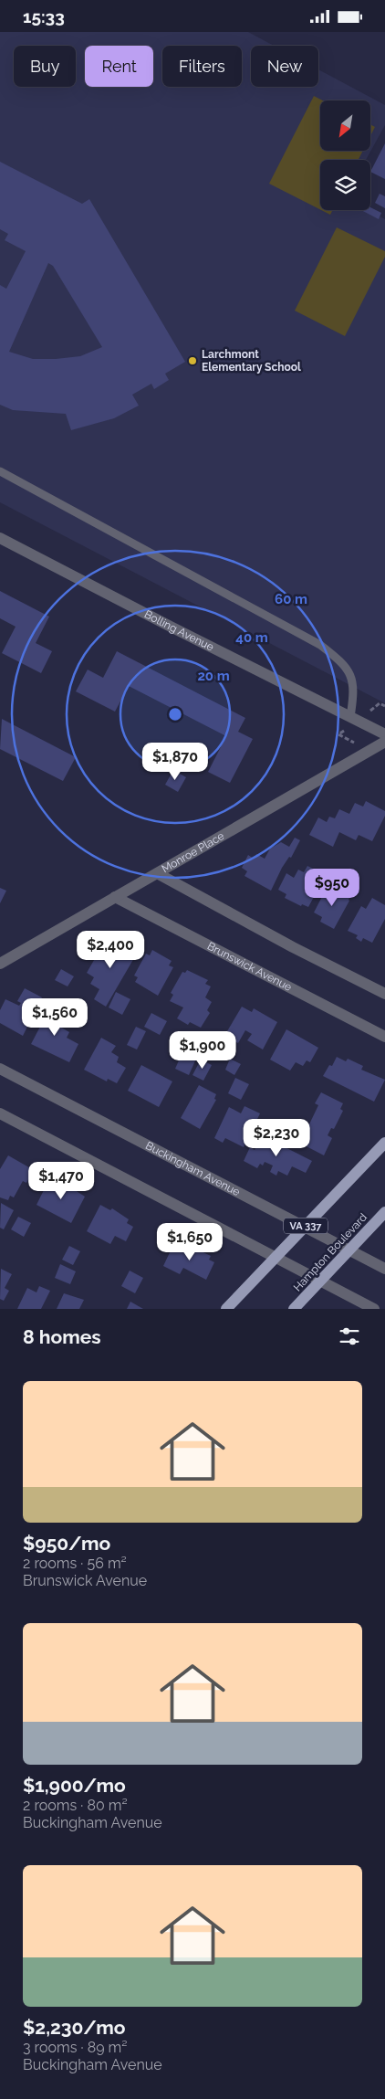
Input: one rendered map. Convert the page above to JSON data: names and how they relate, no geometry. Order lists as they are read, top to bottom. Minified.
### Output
{"streets":{"main road":["VA 337","Hampton Boulevard"],"street":["Bolling Avenue","Monroe Place","Brunswick Avenue","Buckingham Avenue"]},"crossings":[["Monroe Place","Brunswick Avenue"],["Buckingham Avenue","VA 337"],["Buckingham Avenue","Hampton Boulevard"]],"places":["Larchmont Elementary School"],"north":"bottom left","page":{"status":"15:33","chip":["Buy","Rent","Filters","New"],"price":["$1,870","$950","$2,400","$1,560","$1,900","$2,230","$1,470","$1,650"],"heading":"8 homes","list":[{"name":"$950/mo","note":"2 rooms · 56 m² · Brunswick Avenue"},{"name":"$1,900/mo","note":"2 rooms · 80 m² · Buckingham Avenue"},{"name":"$2,230/mo","note":"3 rooms · 89 m² · Buckingham Avenue"}]},"rings":["60 m","40 m","20 m"]}
